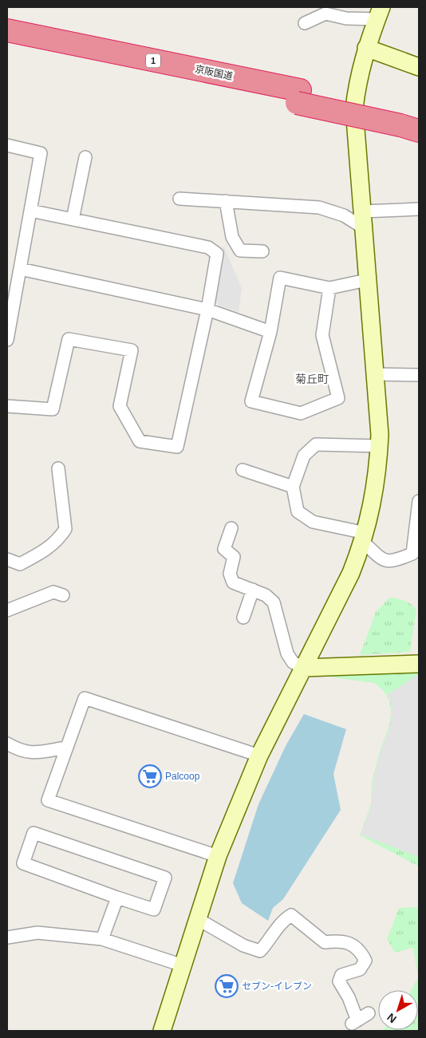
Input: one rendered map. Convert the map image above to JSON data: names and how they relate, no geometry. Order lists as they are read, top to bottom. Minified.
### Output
{"streets":{"highway":["1","京阪国道"]},"districts":["菊丘町"],"places":{"supermarket":["Palcoop","セブン-イレブン"]},"north":"bottom left"}
